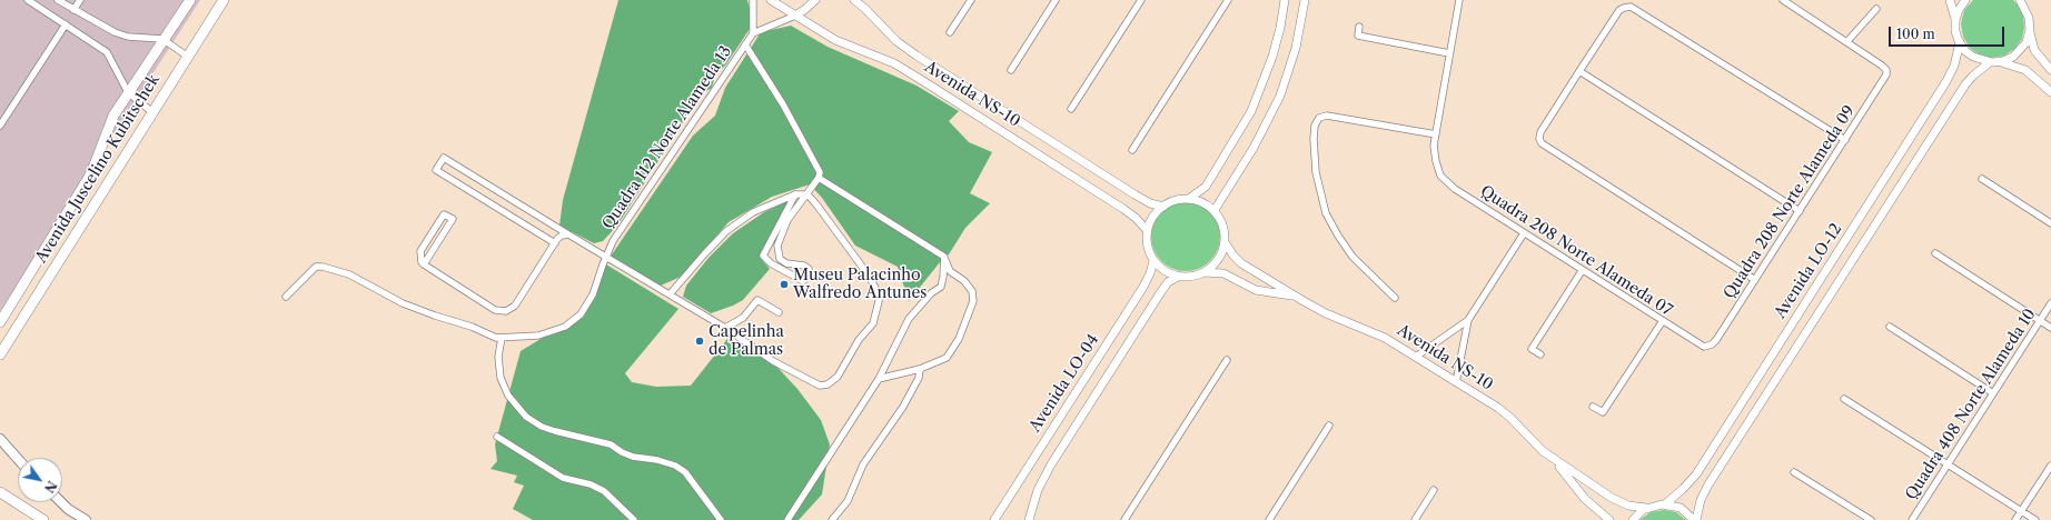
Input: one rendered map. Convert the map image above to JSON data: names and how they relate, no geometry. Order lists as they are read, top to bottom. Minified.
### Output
{"streets":{"main road":["Avenida Juscelino Kubitschek"],"street":["Avenida NS-10","Quadra 112 Norte Alameda 13","Quadra 208 Norte Alameda 09","Quadra 208 Norte Alameda 07","Avenida LO-12","Avenida LO-04","Quadra 408 Norte Alameda 10"]},"crossings":[["Avenida NS-10","Avenida LO-12"],["Avenida NS-10","Avenida LO-04"],["Quadra 208 Norte Alameda 09","Quadra 208 Norte Alameda 07"]],"places":["Museu Palacinho Walfredo Antunes","Capelinha de Palmas"],"scale_bar":"100 m","north":"bottom right"}
